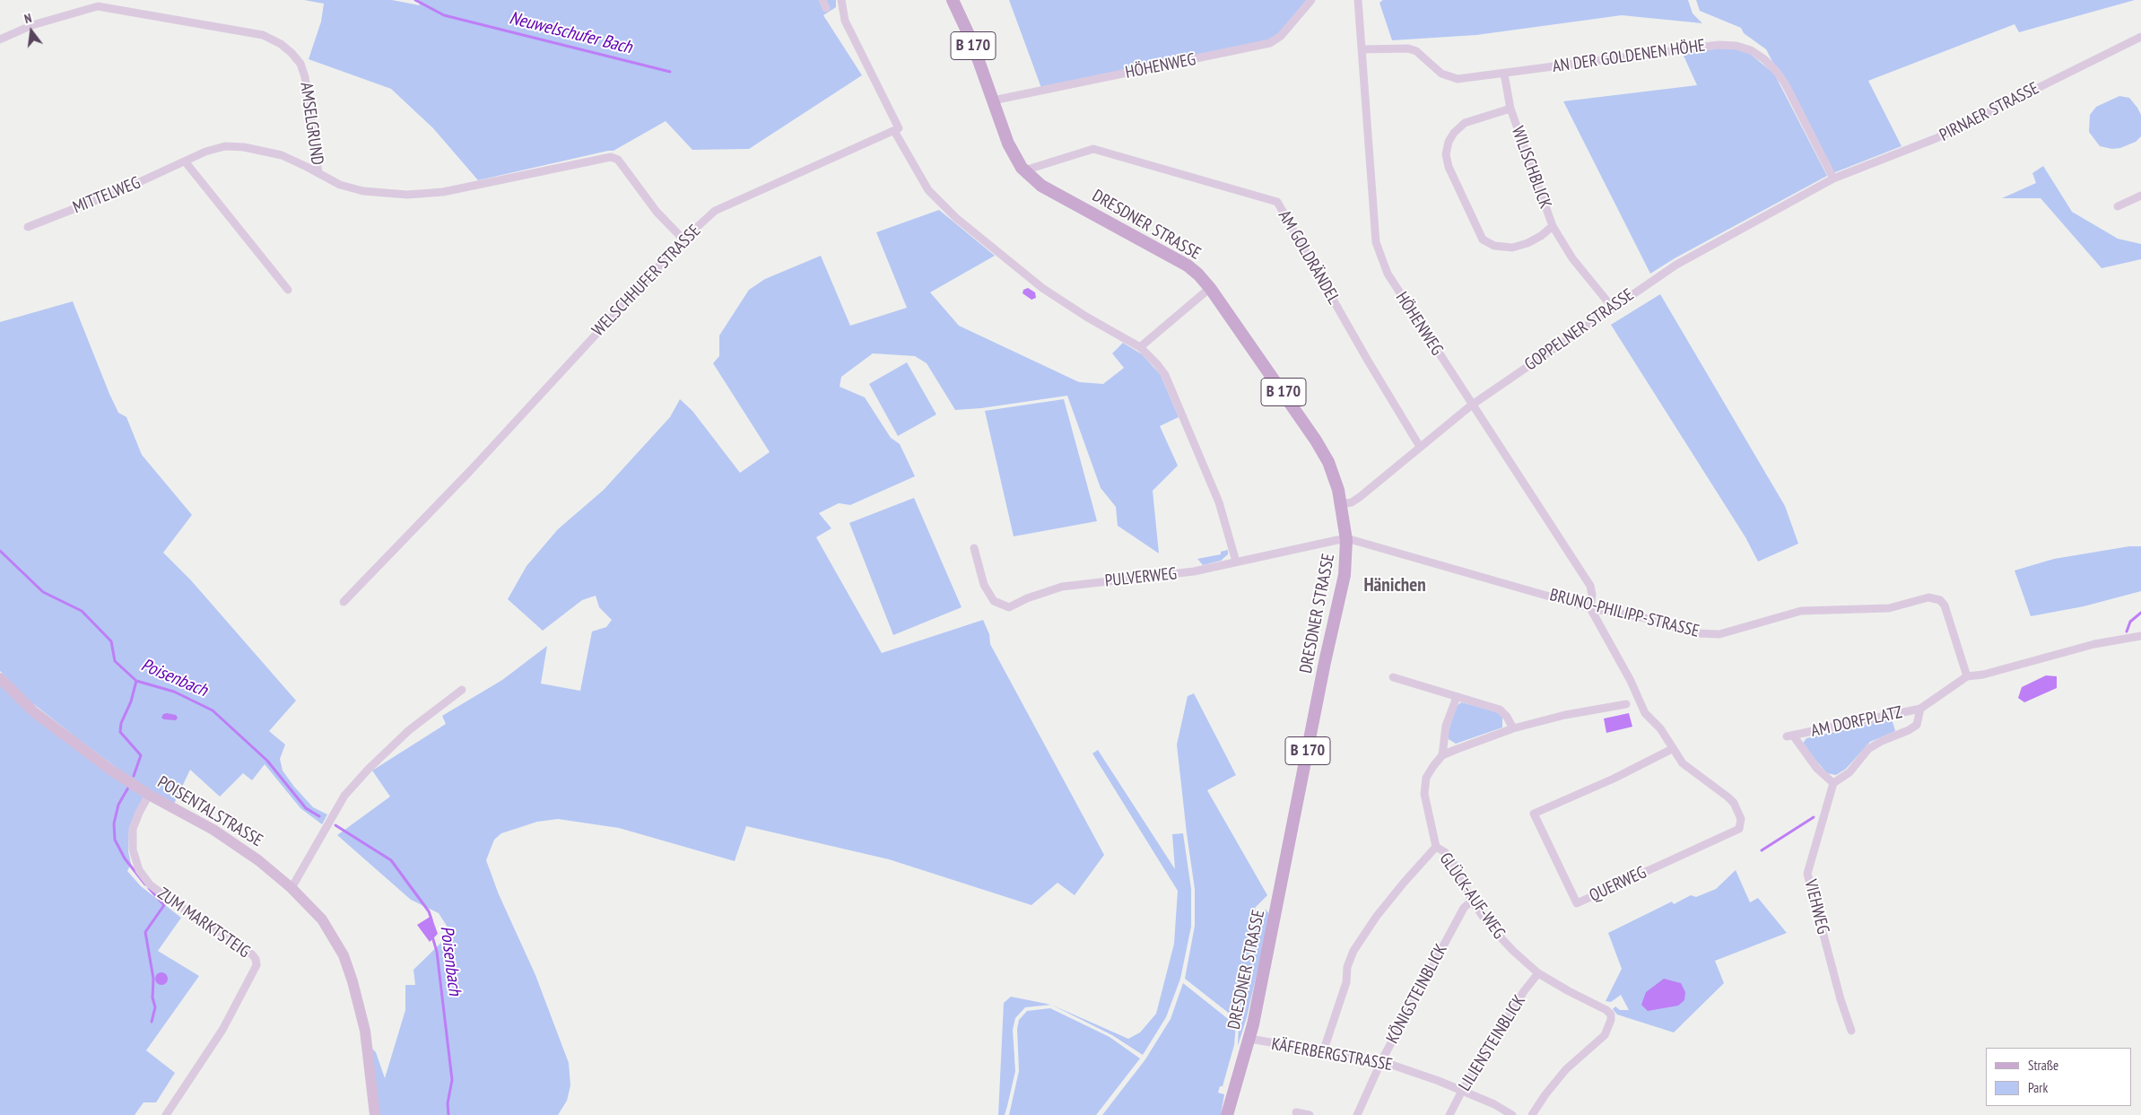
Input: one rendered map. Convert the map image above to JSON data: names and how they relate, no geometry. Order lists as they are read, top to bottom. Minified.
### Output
{"streets":{"main road":["B 170","DRESDNER STRASSE","POISENTALSTRASSE"],"street":["AN DER GOLDENEN HÖHE","HÖHENWEG","PIRNAER STRASSE","AMSELGRUND","WILISCHBLICK","MITTELWEG","AM GOLDRÄNDEL","WELSCHHUFER STRASSE","GOPPELNER STRASSE","PULVERWEG","BRUNO-PHILIPP-STRASSE","AM DORFPLATZ","QUERWEG","GLÜCK-AUF-WEG","VIEHWEG","ZUM MARKTSTEIG","KÖNIGSTEINBLICK","LILIENSTEINBLICK","KÄFERBERGSTRASSE"]},"crossings":[["B 170","HÖHENWEG"],["B 170","DRESDNER STRASSE"],["B 170","AM GOLDRÄNDEL"],["AN DER GOLDENEN HÖHE","HÖHENWEG"],["AN DER GOLDENEN HÖHE","PIRNAER STRASSE"],["AN DER GOLDENEN HÖHE","WILISCHBLICK"],["AN DER GOLDENEN HÖHE","GOPPELNER STRASSE"],["HÖHENWEG","GOPPELNER STRASSE"],["HÖHENWEG","BRUNO-PHILIPP-STRASSE"],["HÖHENWEG","QUERWEG"],["PIRNAER STRASSE","GOPPELNER STRASSE"],["AMSELGRUND","MITTELWEG"],["AMSELGRUND","WELSCHHUFER STRASSE"],["WILISCHBLICK","GOPPELNER STRASSE"],["DRESDNER STRASSE","AM GOLDRÄNDEL"],["DRESDNER STRASSE","GOPPELNER STRASSE"],["DRESDNER STRASSE","PULVERWEG"],["DRESDNER STRASSE","BRUNO-PHILIPP-STRASSE"],["DRESDNER STRASSE","KÄFERBERGSTRASSE"],["AM GOLDRÄNDEL","GOPPELNER STRASSE"],["PULVERWEG","BRUNO-PHILIPP-STRASSE"],["BRUNO-PHILIPP-STRASSE","AM DORFPLATZ"],["BRUNO-PHILIPP-STRASSE","QUERWEG"],["AM DORFPLATZ","VIEHWEG"],["POISENTALSTRASSE","ZUM MARKTSTEIG"],["GLÜCK-AUF-WEG","KÖNIGSTEINBLICK"],["GLÜCK-AUF-WEG","LILIENSTEINBLICK"],["KÖNIGSTEINBLICK","KÄFERBERGSTRASSE"],["LILIENSTEINBLICK","KÄFERBERGSTRASSE"]],"districts":["Hänichen"],"water":["Neuwelschufer Bach","Poisenbach"],"legend":["Straße","Park"],"north":"top"}
